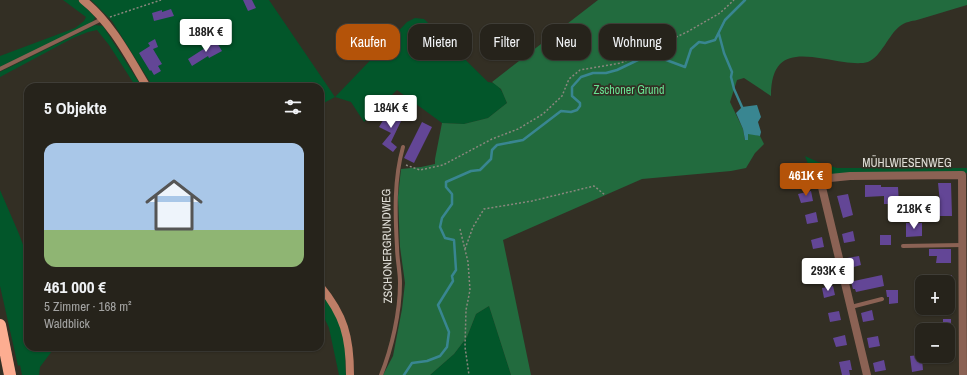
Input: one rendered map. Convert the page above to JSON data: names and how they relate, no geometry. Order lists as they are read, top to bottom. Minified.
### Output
{"streets":{"street":["MÜHLWIESENWEG"],"lane":["ZSCHONERGRUNDWEG"]},"parks":["Zschoner Grund"],"page":{"price":["188K €","184K €","461K €","218K €","293K €"],"chip":["Kaufen","Mieten","Filter","Neu","Wohnung"],"heading":"5 Objekte","list":[{"name":"461 000 €","note":"5 Zimmer · 168 m² · Waldblick"}],"map_buttons":["+","−"]}}
